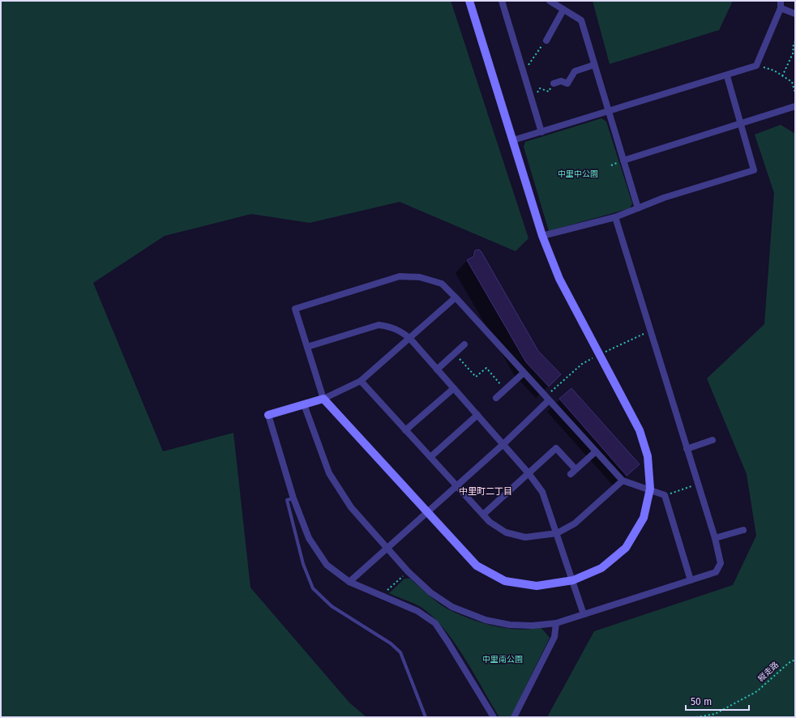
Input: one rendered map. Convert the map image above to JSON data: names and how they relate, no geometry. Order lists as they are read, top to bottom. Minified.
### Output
{"streets":{"path":["縦走路"]},"districts":["中里町二丁目"],"parks":["中里中公園","中里南公園"],"scale_bar":"50 m"}
